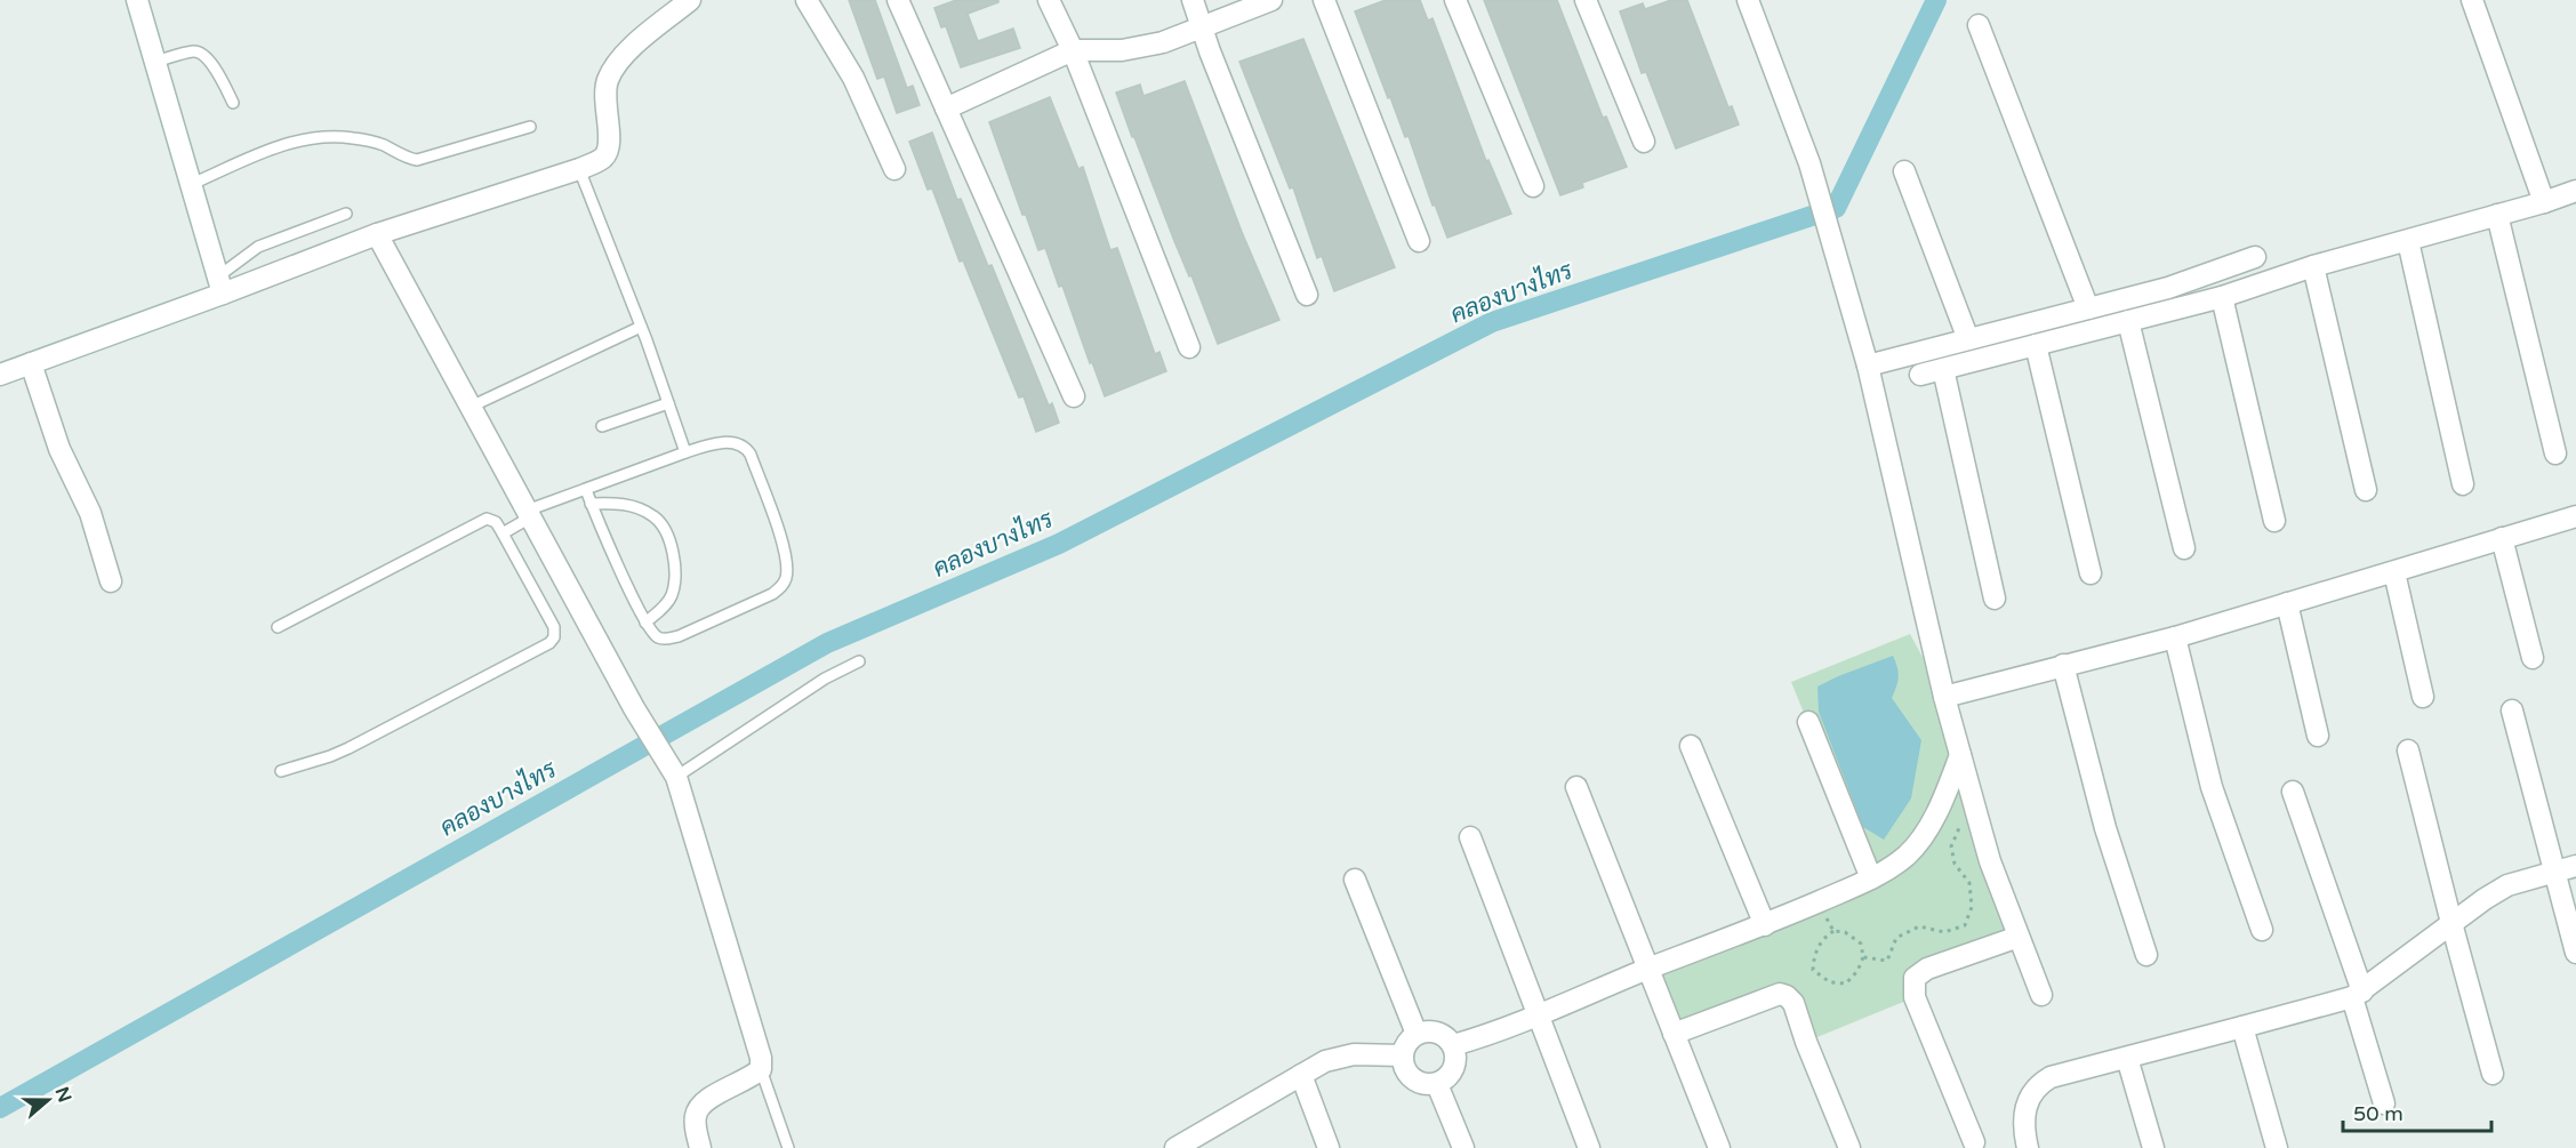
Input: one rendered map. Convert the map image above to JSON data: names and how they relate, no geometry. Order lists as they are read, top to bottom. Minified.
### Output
{"water":["คลองบางไทร"],"scale_bar":"50 m","north":"right"}
